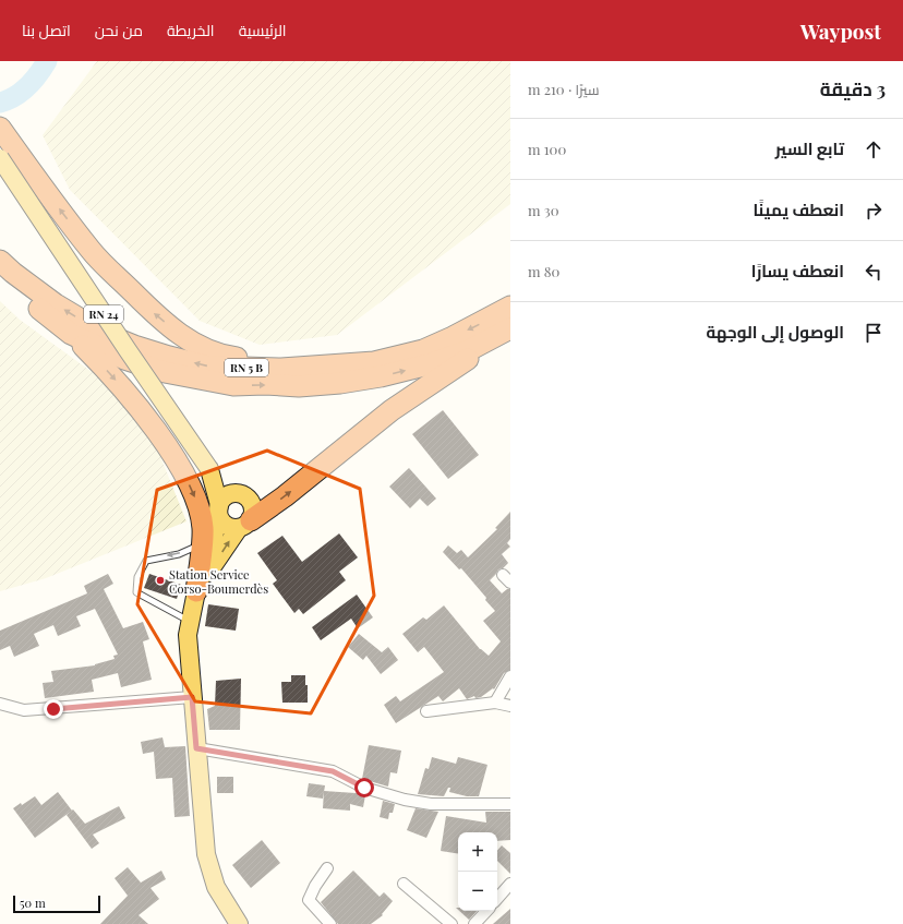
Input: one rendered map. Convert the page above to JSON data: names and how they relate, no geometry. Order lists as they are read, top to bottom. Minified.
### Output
{"streets":{"highway":["RN 5 B"],"main road":["RN 24"]},"places":["Station Service Corso-Boumerdès"],"scale_bar":"50 m","page":{"header":"Waypost","nav":["الرئيسية","الخريطة","من نحن","اتصل بنا"],"heading":["3 دقيقة","سيرًا · 210 m"],"list":[["تابع السير","100 m"],["انعطف يمينًا","30 m"],["انعطف يسارًا","80 m"],"الوصول إلى الوجهة"],"map_buttons":["+","−"],"scale":"50 m"}}
